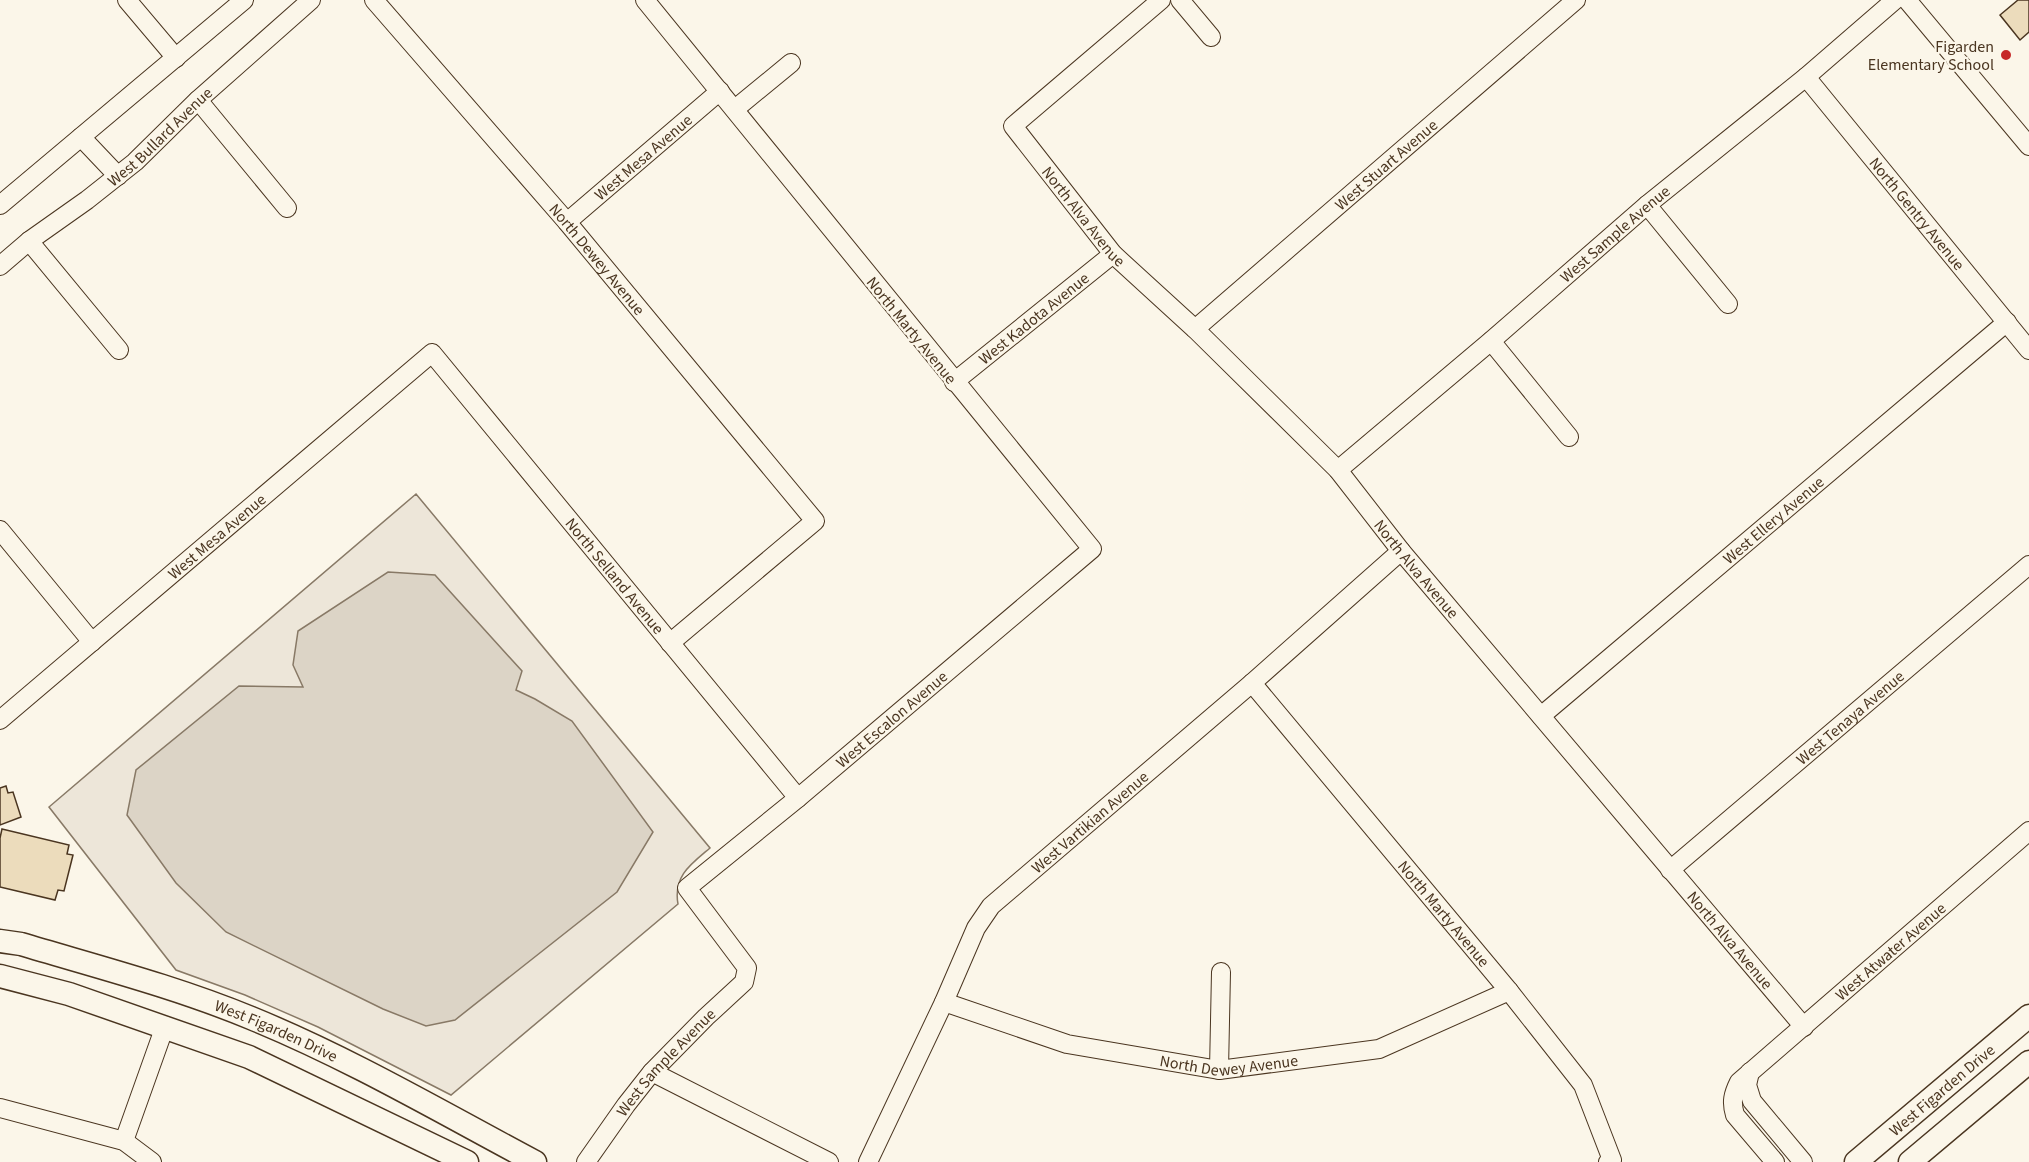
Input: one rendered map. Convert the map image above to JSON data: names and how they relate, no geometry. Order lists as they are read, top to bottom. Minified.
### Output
{"streets":{"main road":["West Figarden Drive"],"street":["West Bullard Avenue","West Mesa Avenue","West Stuart Avenue","North Gentry Avenue","North Alva Avenue","West Sample Avenue","North Dewey Avenue","West Kadota Avenue","North Marty Avenue","West Ellery Avenue","North Selland Avenue","West Tenaya Avenue","West Escalon Avenue","West Vartikian Avenue","West Atwater Avenue"]},"crossings":[["West Mesa Avenue","North Dewey Avenue"],["West Mesa Avenue","North Marty Avenue"],["West Mesa Avenue","North Selland Avenue"],["West Stuart Avenue","North Alva Avenue"],["North Gentry Avenue","West Sample Avenue"],["North Gentry Avenue","West Ellery Avenue"],["North Alva Avenue","West Sample Avenue"],["North Alva Avenue","West Kadota Avenue"],["North Alva Avenue","West Ellery Avenue"],["North Alva Avenue","West Tenaya Avenue"],["North Alva Avenue","West Vartikian Avenue"],["North Alva Avenue","West Atwater Avenue"],["West Sample Avenue","West Escalon Avenue"],["North Dewey Avenue","North Marty Avenue"],["North Dewey Avenue","North Selland Avenue"],["North Dewey Avenue","West Vartikian Avenue"],["West Kadota Avenue","North Marty Avenue"],["North Marty Avenue","West Escalon Avenue"],["North Marty Avenue","West Vartikian Avenue"],["North Selland Avenue","West Escalon Avenue"]],"places":["Figarden Elementary School"]}
